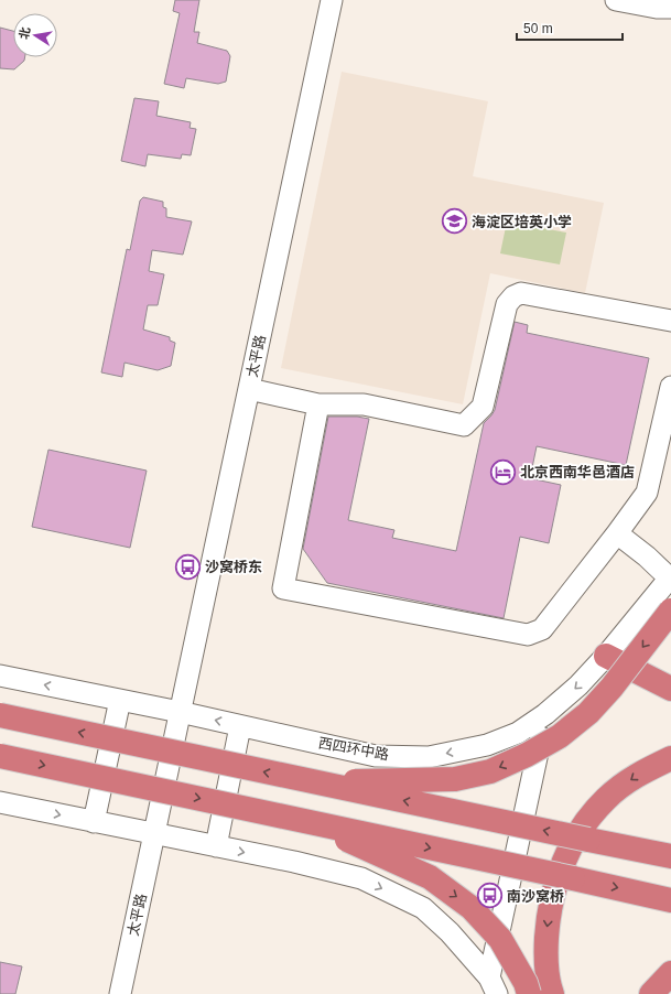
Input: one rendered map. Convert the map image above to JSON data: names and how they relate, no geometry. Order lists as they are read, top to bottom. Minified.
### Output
{"streets":{"street":["太平路","西四环中路"]},"crossings":[["太平路","西四环中路"]],"one_way":["西四环中路"],"places":{"school or university":["海淀区培英小学"],"hotel":["北京西南华邑酒店"],"bus stop":["沙窝桥东","南沙窝桥"]},"scale_bar":"50 m","north":"left"}
